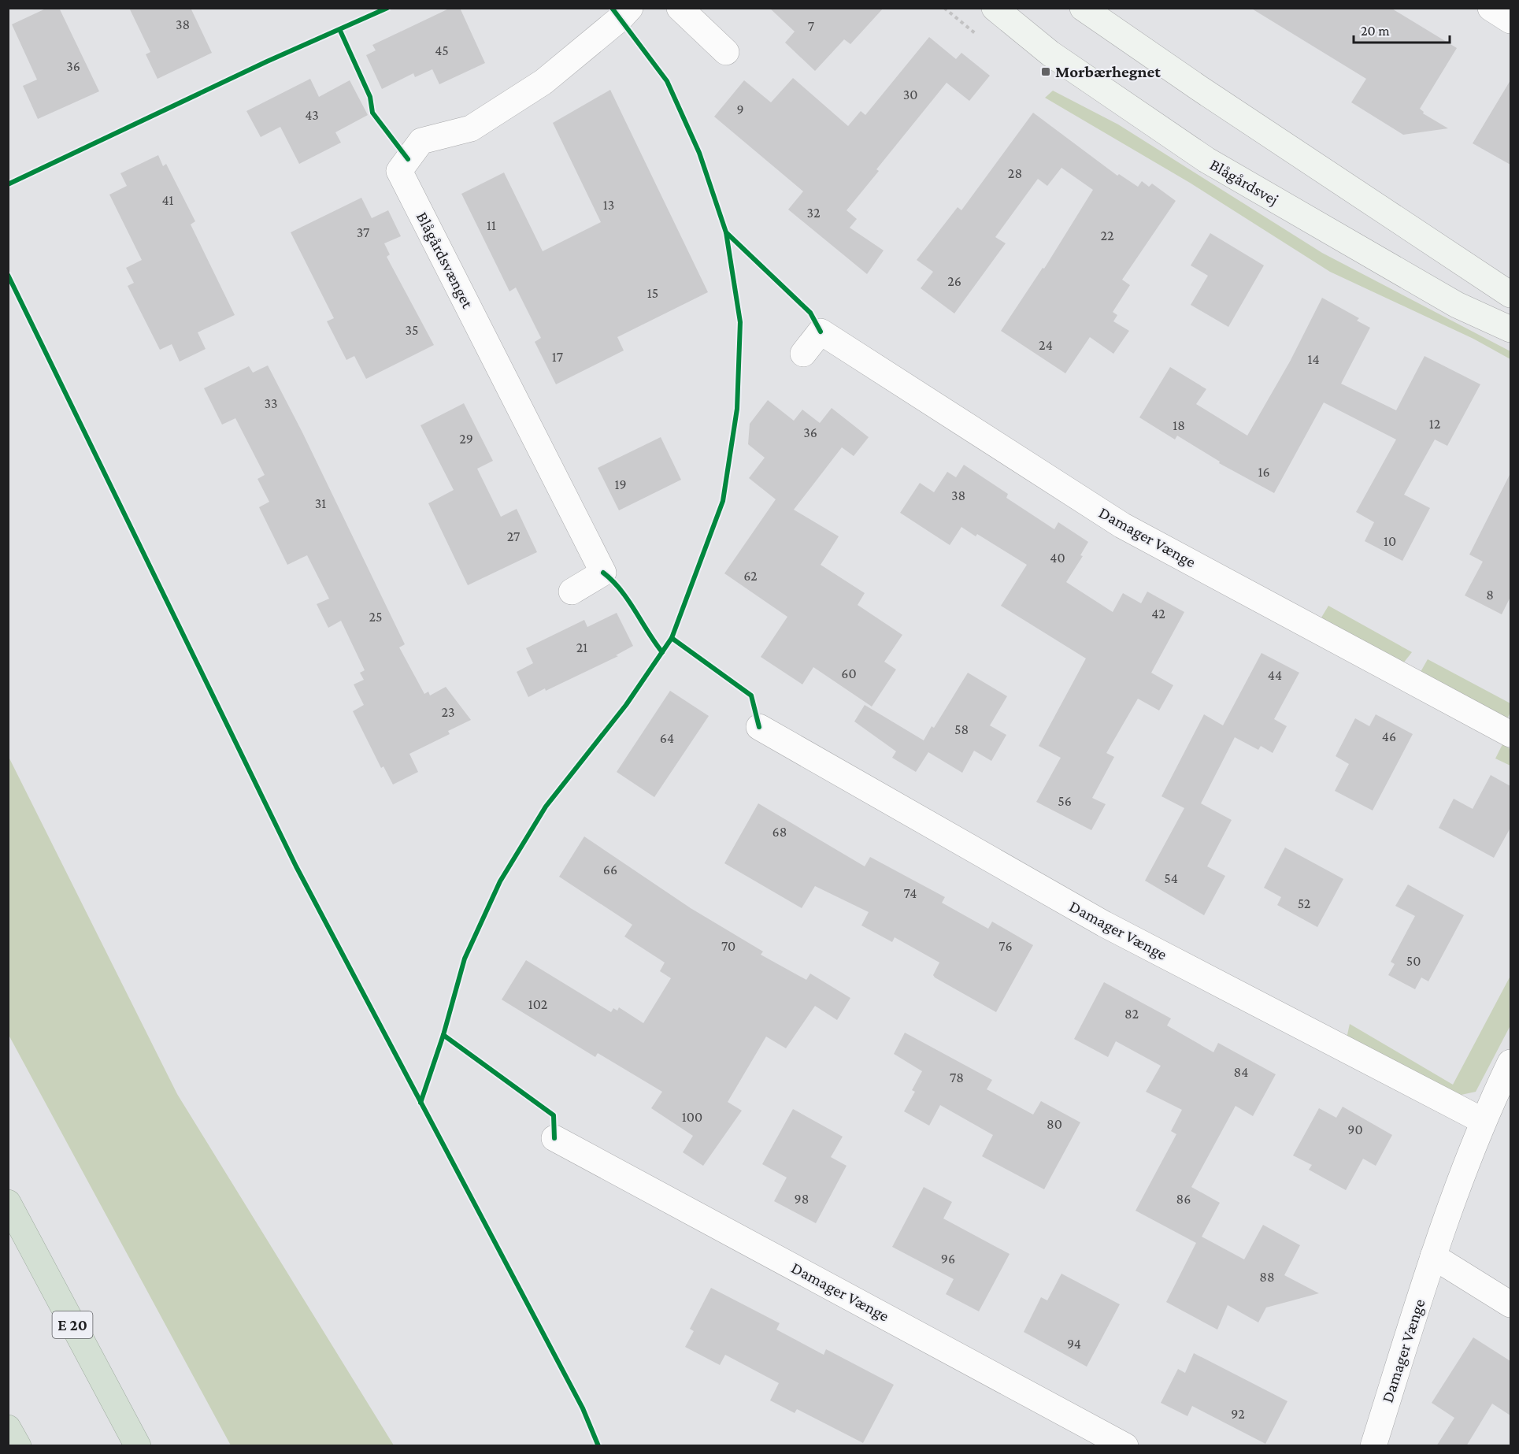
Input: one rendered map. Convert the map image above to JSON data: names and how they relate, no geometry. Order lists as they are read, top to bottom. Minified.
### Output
{"streets":{"highway":["E 20"],"street":["Blågårdsvej","Blågårdsvænget","Damager Vænge"]},"places":{"transit":["Morbærhegnet"]},"house_numbers":["38","7","45","36","30","9","43","28","41","13","32","11","37","22","26","15","35","24","17","14","33","12","18","36","29","16","19","38","31","27","10","40","62","8","42","25","21","60","44","23","58","46","64","56","68","66","54","74","52","70","76","50","102","82","84","78","100","80","90","98","86","96","88","94","92"],"scale_bar":"20 m"}
